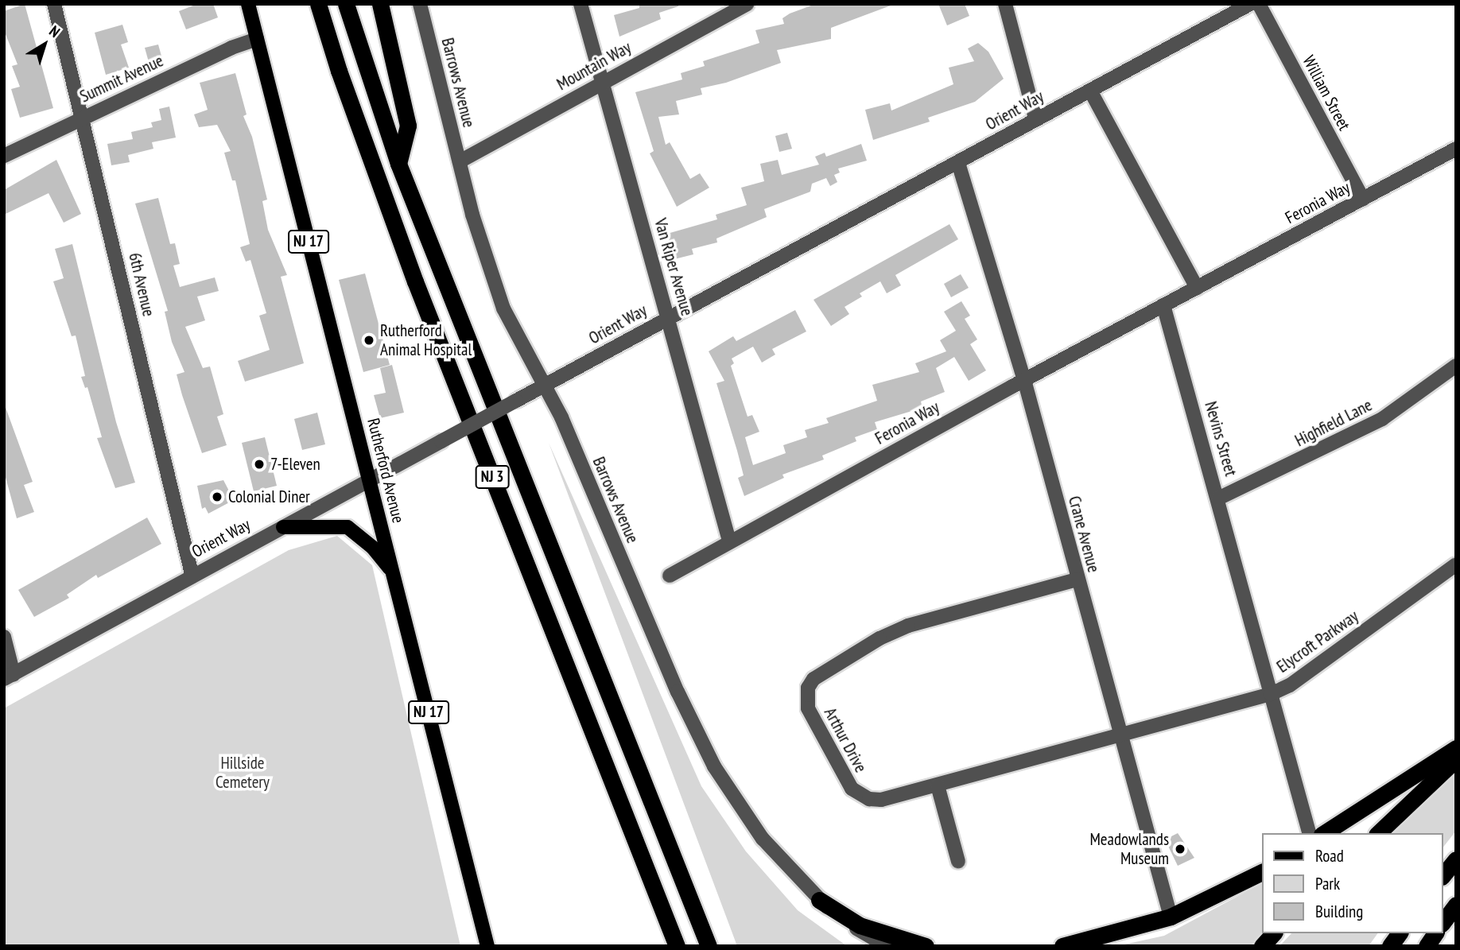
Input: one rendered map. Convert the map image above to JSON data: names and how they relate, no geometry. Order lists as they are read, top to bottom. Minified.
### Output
{"streets":{"highway":["NJ 3"],"main road":["NJ 17","Rutherford Avenue"],"street":["Mountain Way","Summit Avenue","Barrows Avenue","William Street","Orient Way","Feronia Way","Van Riper Avenue","6th Avenue","Highfield Lane","Nevins Street","Crane Avenue","Elycroft Parkway","Arthur Drive"]},"crossings":[["Mountain Way","Barrows Avenue"],["Mountain Way","Van Riper Avenue"],["Summit Avenue","6th Avenue"],["Summit Avenue","Rutherford Avenue"],["Barrows Avenue","Orient Way"],["William Street","Feronia Way"],["Orient Way","Van Riper Avenue"],["Orient Way","6th Avenue"],["Orient Way","Rutherford Avenue"],["Orient Way","Crane Avenue"],["Feronia Way","Van Riper Avenue"],["Feronia Way","Nevins Street"],["Feronia Way","Crane Avenue"],["Highfield Lane","Nevins Street"],["Nevins Street","Elycroft Parkway"],["Crane Avenue","Elycroft Parkway"],["Crane Avenue","Arthur Drive"],["Elycroft Parkway","Arthur Drive"]],"parks":["Hillside Cemetery"],"places":["Rutherford Animal Hospital","7-Eleven","Colonial Diner","Meadowlands Museum"],"legend":["Road","Park","Building"],"north":"top right"}
